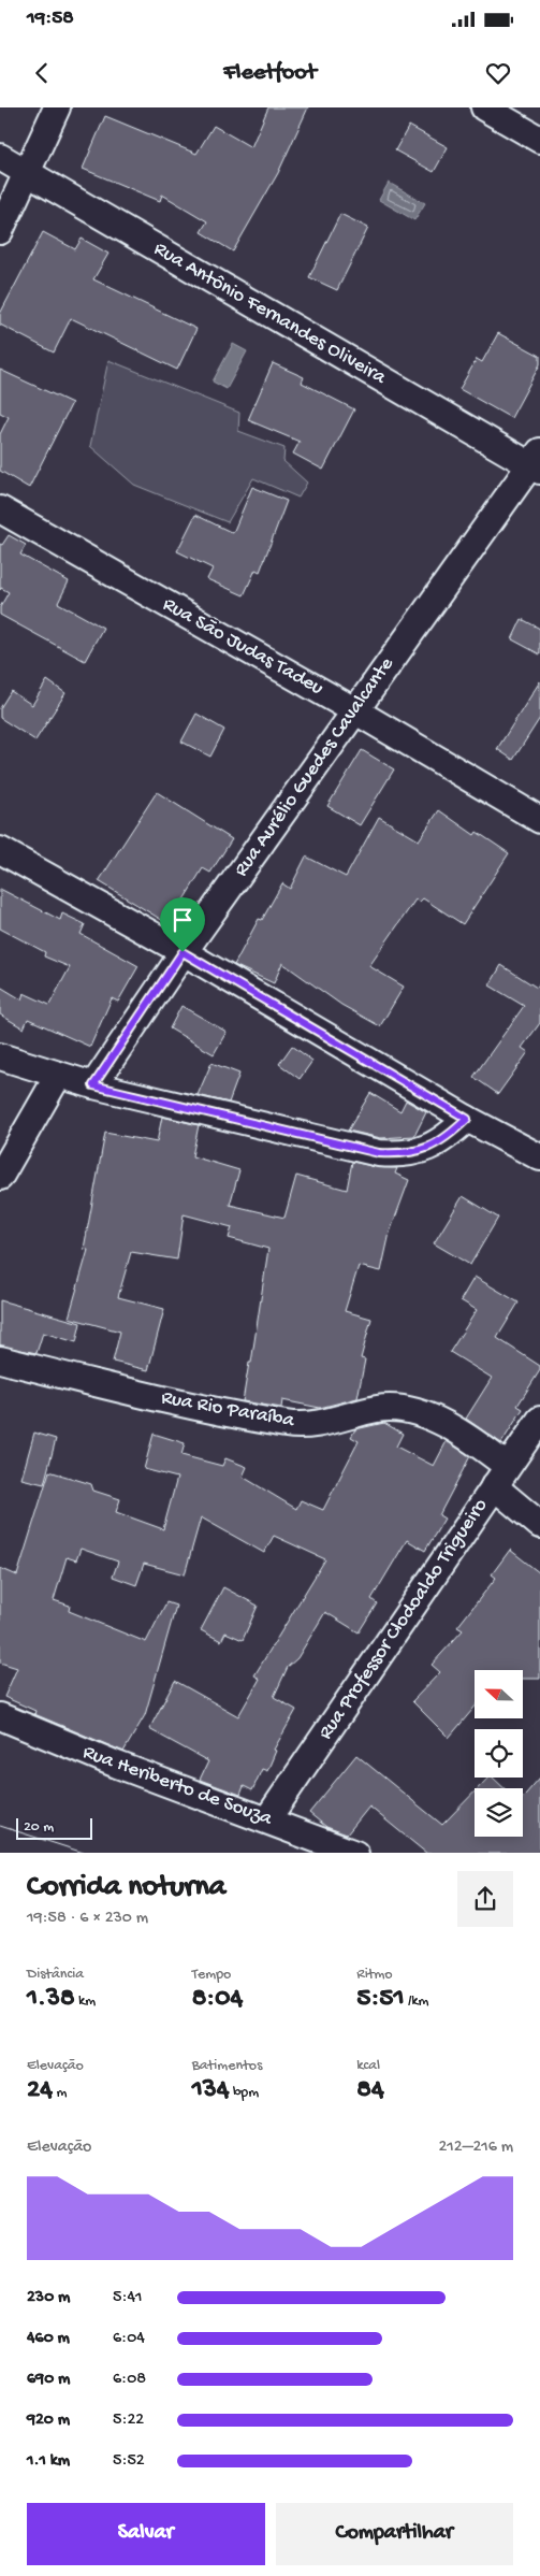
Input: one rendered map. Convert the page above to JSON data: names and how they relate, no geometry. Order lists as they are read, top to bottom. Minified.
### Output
{"streets":{"street":["Rua Antônio Fernandes Oliveira","Rua São Judas Tadeu","Rua Aurélio Guedes Cavalcante","Rua Rio Paraíba","Rua Professor Clodoaldo Trigueiro","Rua Heriberto de Souza"]},"crossings":[["Rua Antônio Fernandes Oliveira","Rua Aurélio Guedes Cavalcante"],["Rua São Judas Tadeu","Rua Aurélio Guedes Cavalcante"],["Rua Rio Paraíba","Rua Professor Clodoaldo Trigueiro"],["Rua Professor Clodoaldo Trigueiro","Rua Heriberto de Souza"]],"scale_bar":"20 m","north":"left","page":{"status":"19:58","header":"Fleetfoot","scale":"20 m","heading":["Corrida noturna","19:58 · 6 × 230 m"],"stats":[["Distância","1.38 km"],["Tempo","8:04"],["Ritmo","5:51 /km"],["Elevação","24 m"],["Batimentos","134 bpm"],["kcal","84"]],"chart":["Elevação","212–216 m"],"list":[{"name":"230 m","note":"5:41"},{"name":"460 m","note":"6:04"},{"name":"690 m","note":"6:08"},{"name":"920 m","note":"5:22"},{"name":"1.1 km","note":"5:52"}],"buttons":["Salvar","Compartilhar"]}}
